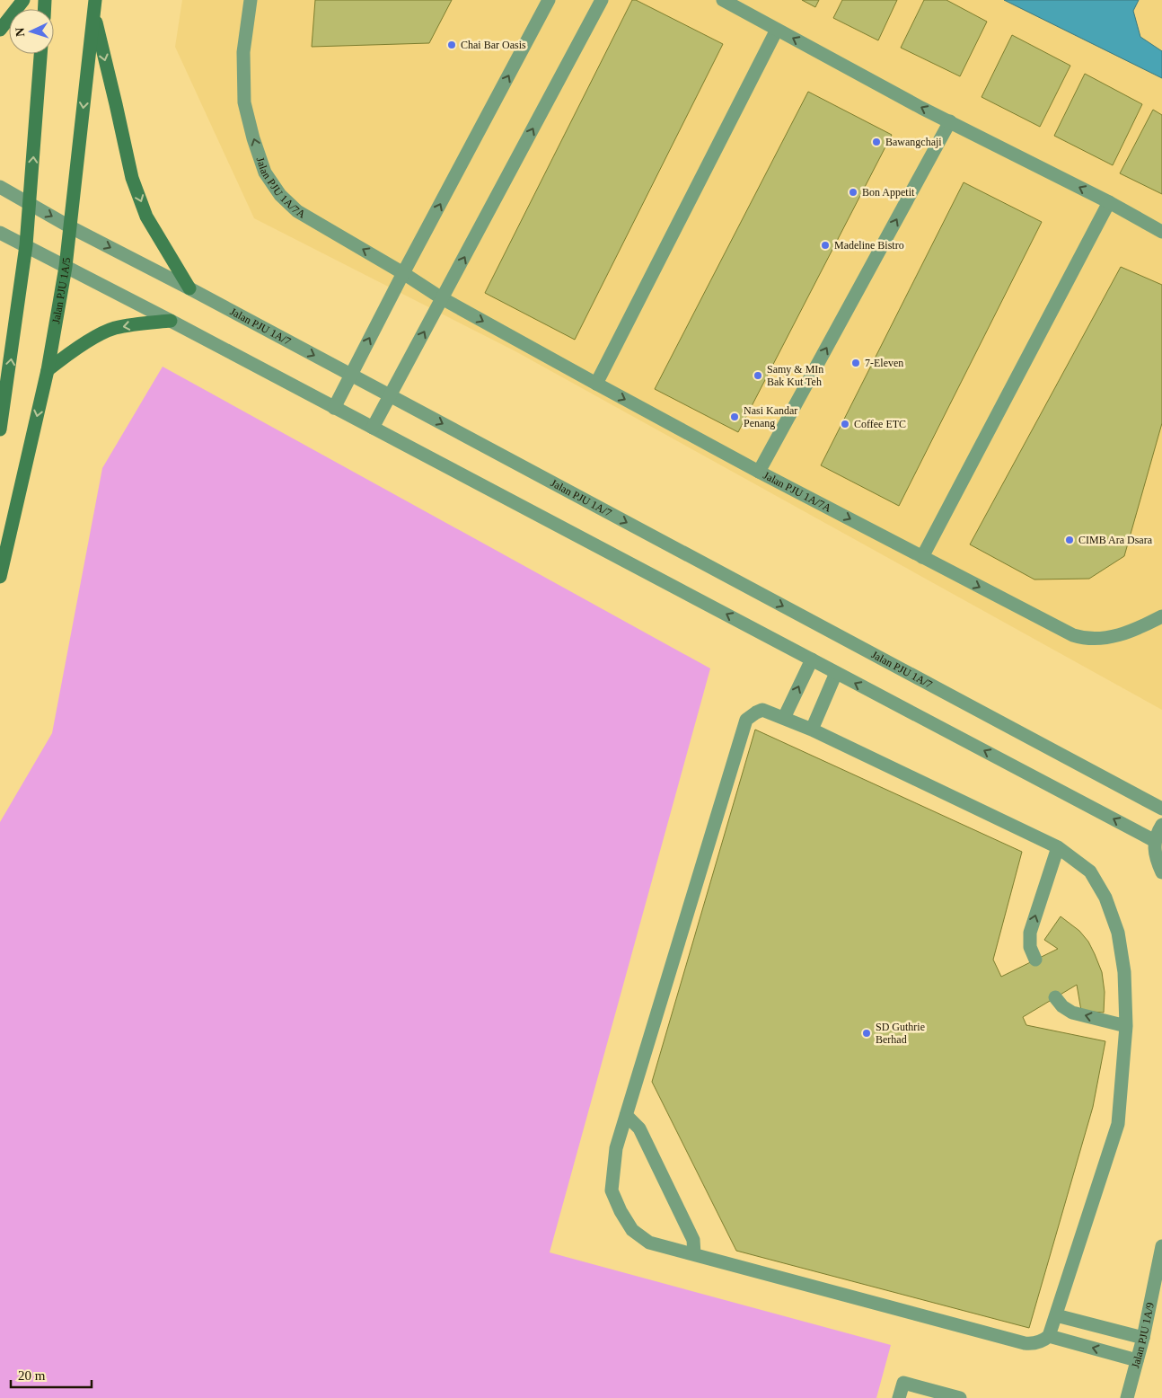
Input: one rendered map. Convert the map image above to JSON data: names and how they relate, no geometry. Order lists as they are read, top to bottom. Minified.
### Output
{"streets":{"street":["Jalan PJU 1A/7A","Jalan PJU 1A/5","Jalan PJU 1A/7","Jalan PJU 1A/9"]},"crossings":[["Jalan PJU 1A/5","Jalan PJU 1A/7"]],"places":["Chai Bar Oasis","Bawangchaji","Bon Appetit","Madeline Bistro","7-Eleven","Samy & MIn Bak Kut Teh","Nasi Kandar Penang","Coffee ETC","CIMB Ara Dsara","SD Guthrie Berhad"],"scale_bar":"20 m","north":"left"}
